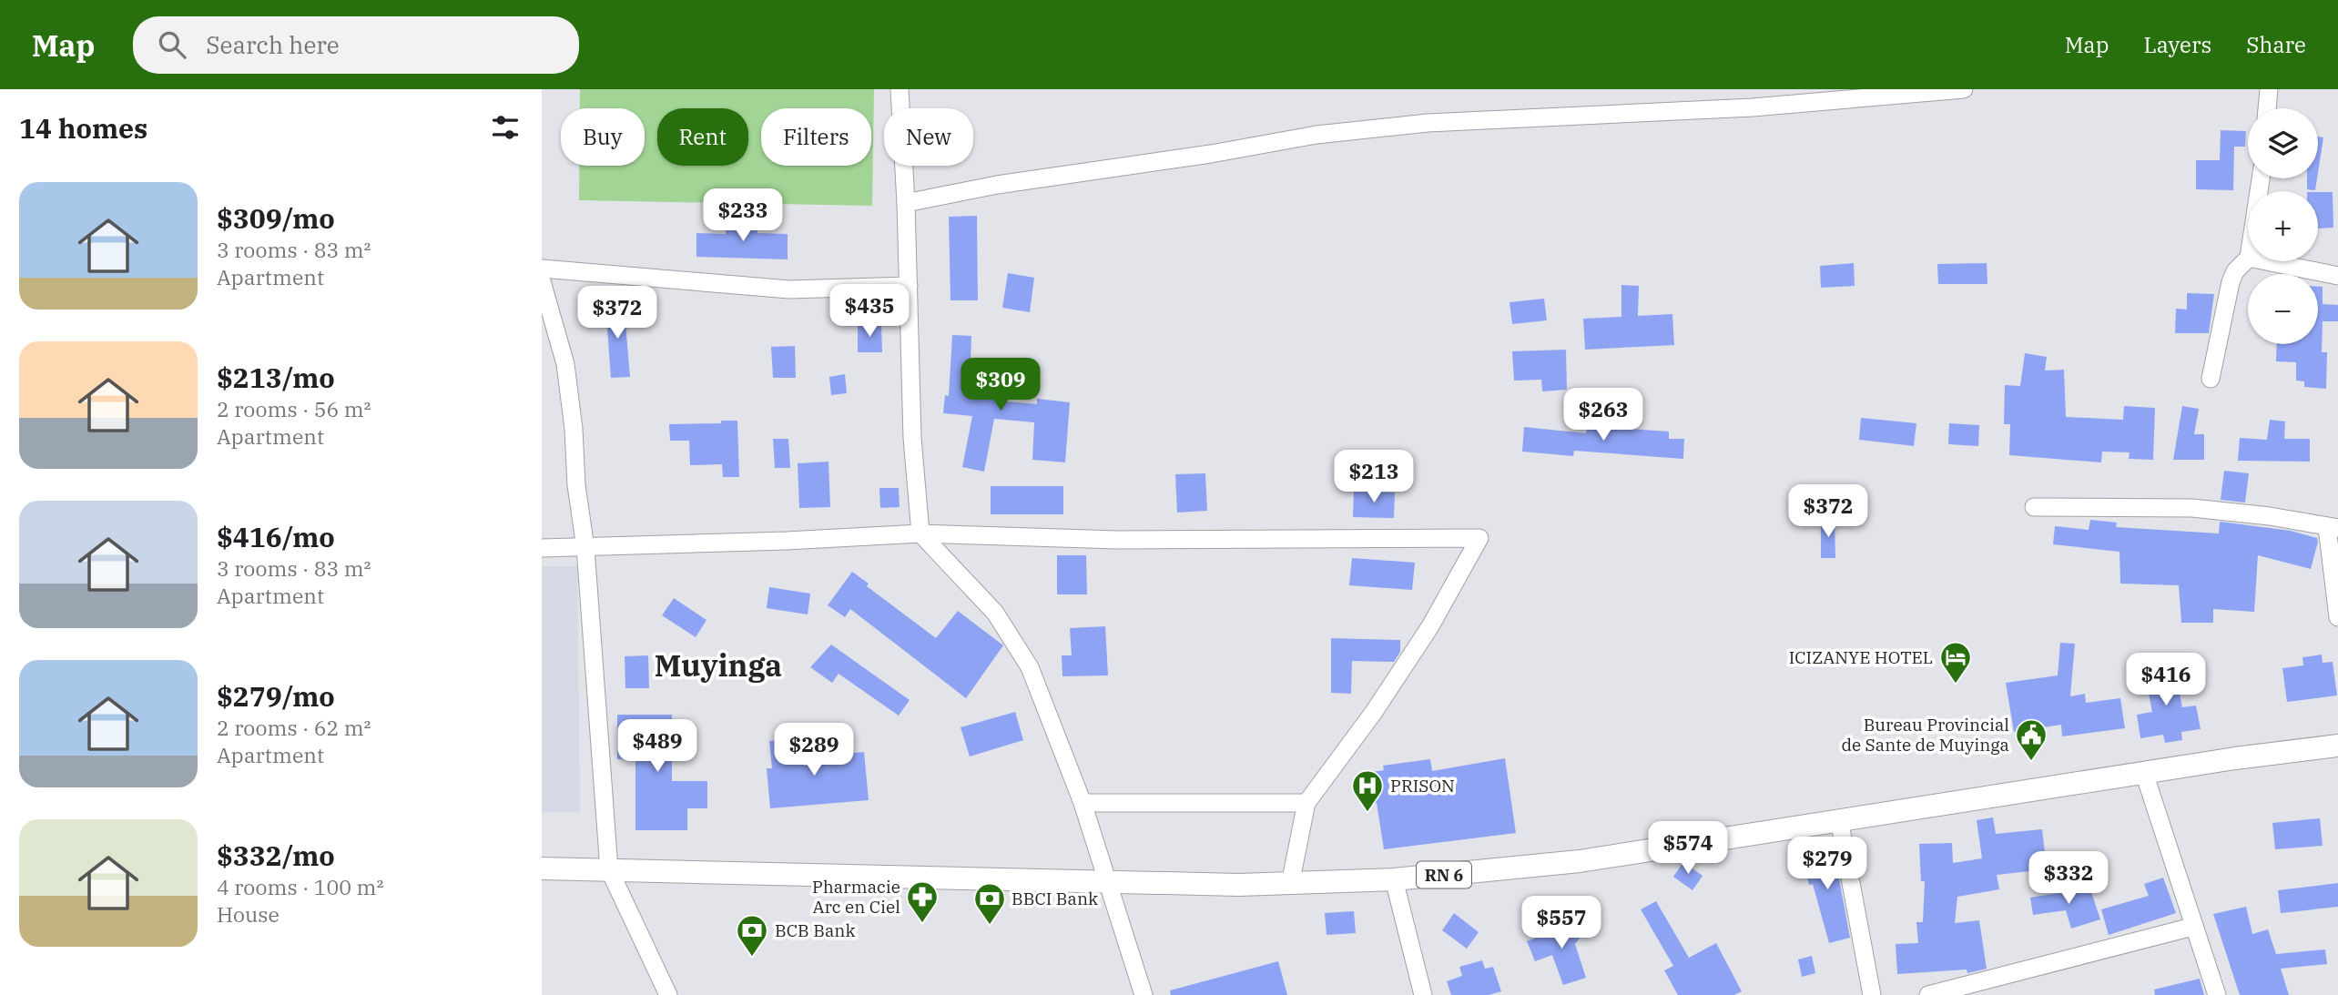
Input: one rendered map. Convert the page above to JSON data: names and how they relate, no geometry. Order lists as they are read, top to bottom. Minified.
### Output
{"streets":{"main road":["RN 6"]},"districts":["Muyinga"],"places":{"hotel":["ICIZANYE HOTEL"],"public building":["Bureau Provincial de Sante de Muyinga"],"hospital":["PRISON"],"pharmacy":["Pharmacie Arc en Ciel"],"bank":["BBCI Bank","BCB Bank"]},"page":{"header":"Map","search":"Search here","nav":["Map","Layers","Share"],"heading":"14 homes","map_buttons":["+","−"],"chip":["Buy","Rent","Filters","New"],"list":[{"name":"$309/mo","note":"3 rooms · 83 m² · Apartment"},{"name":"$213/mo","note":"2 rooms · 56 m² · Apartment"},{"name":"$416/mo","note":"3 rooms · 83 m² · Apartment"},{"name":"$279/mo","note":"2 rooms · 62 m² · Apartment"},{"name":"$332/mo","note":"4 rooms · 100 m² · House"}],"price":["$233","$435","$372","$309","$263","$213","$372","$416","$489","$289","$574","$279","$332","$557"]}}
